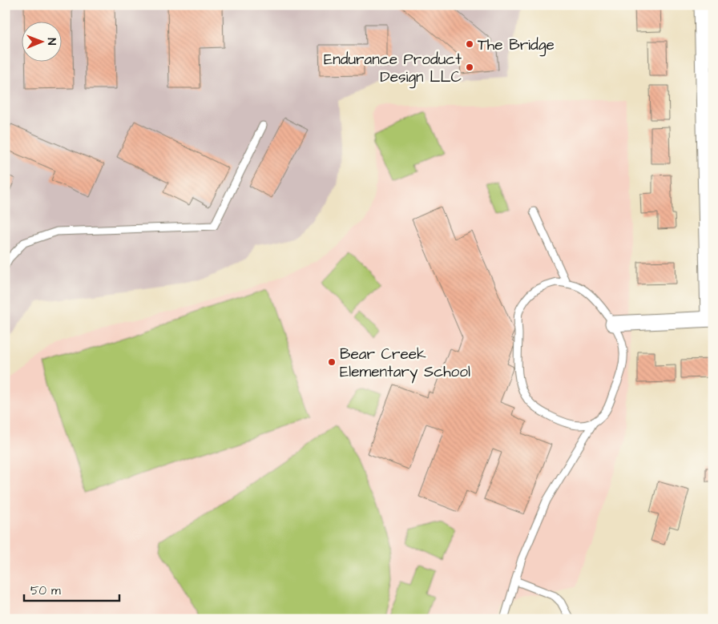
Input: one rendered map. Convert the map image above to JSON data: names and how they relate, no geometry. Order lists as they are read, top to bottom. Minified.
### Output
{"places":["The Bridge","Endurance Product Design LLC","Bear Creek Elementary School"],"scale_bar":"50 m","north":"right"}
